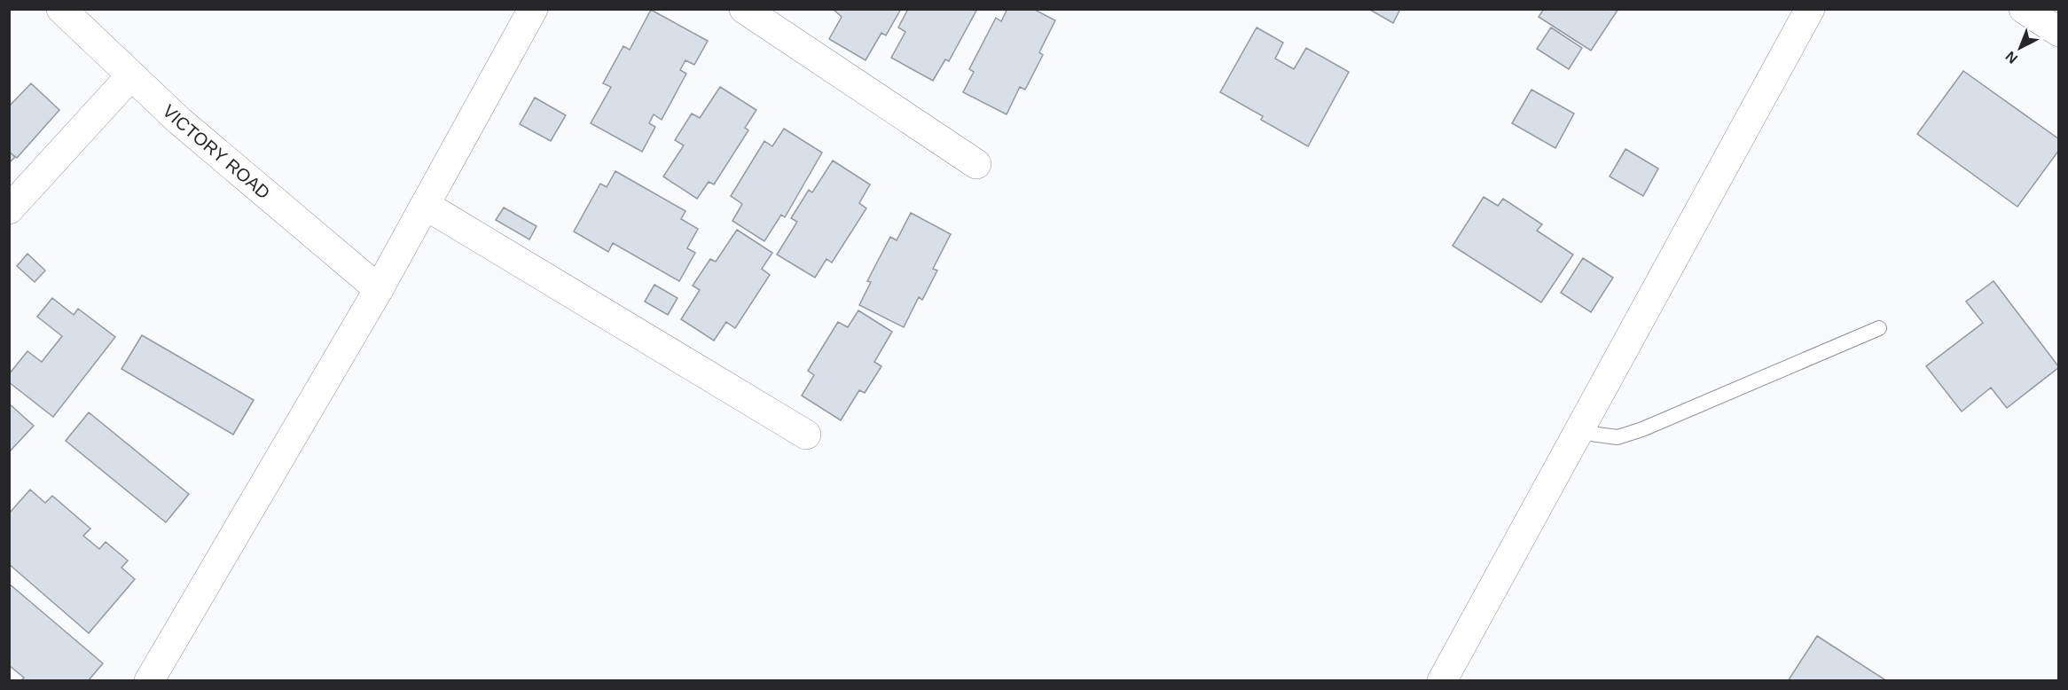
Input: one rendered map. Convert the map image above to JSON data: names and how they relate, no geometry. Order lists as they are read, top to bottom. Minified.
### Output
{"streets":{"street":["VICTORY ROAD"]},"north":"bottom left"}
